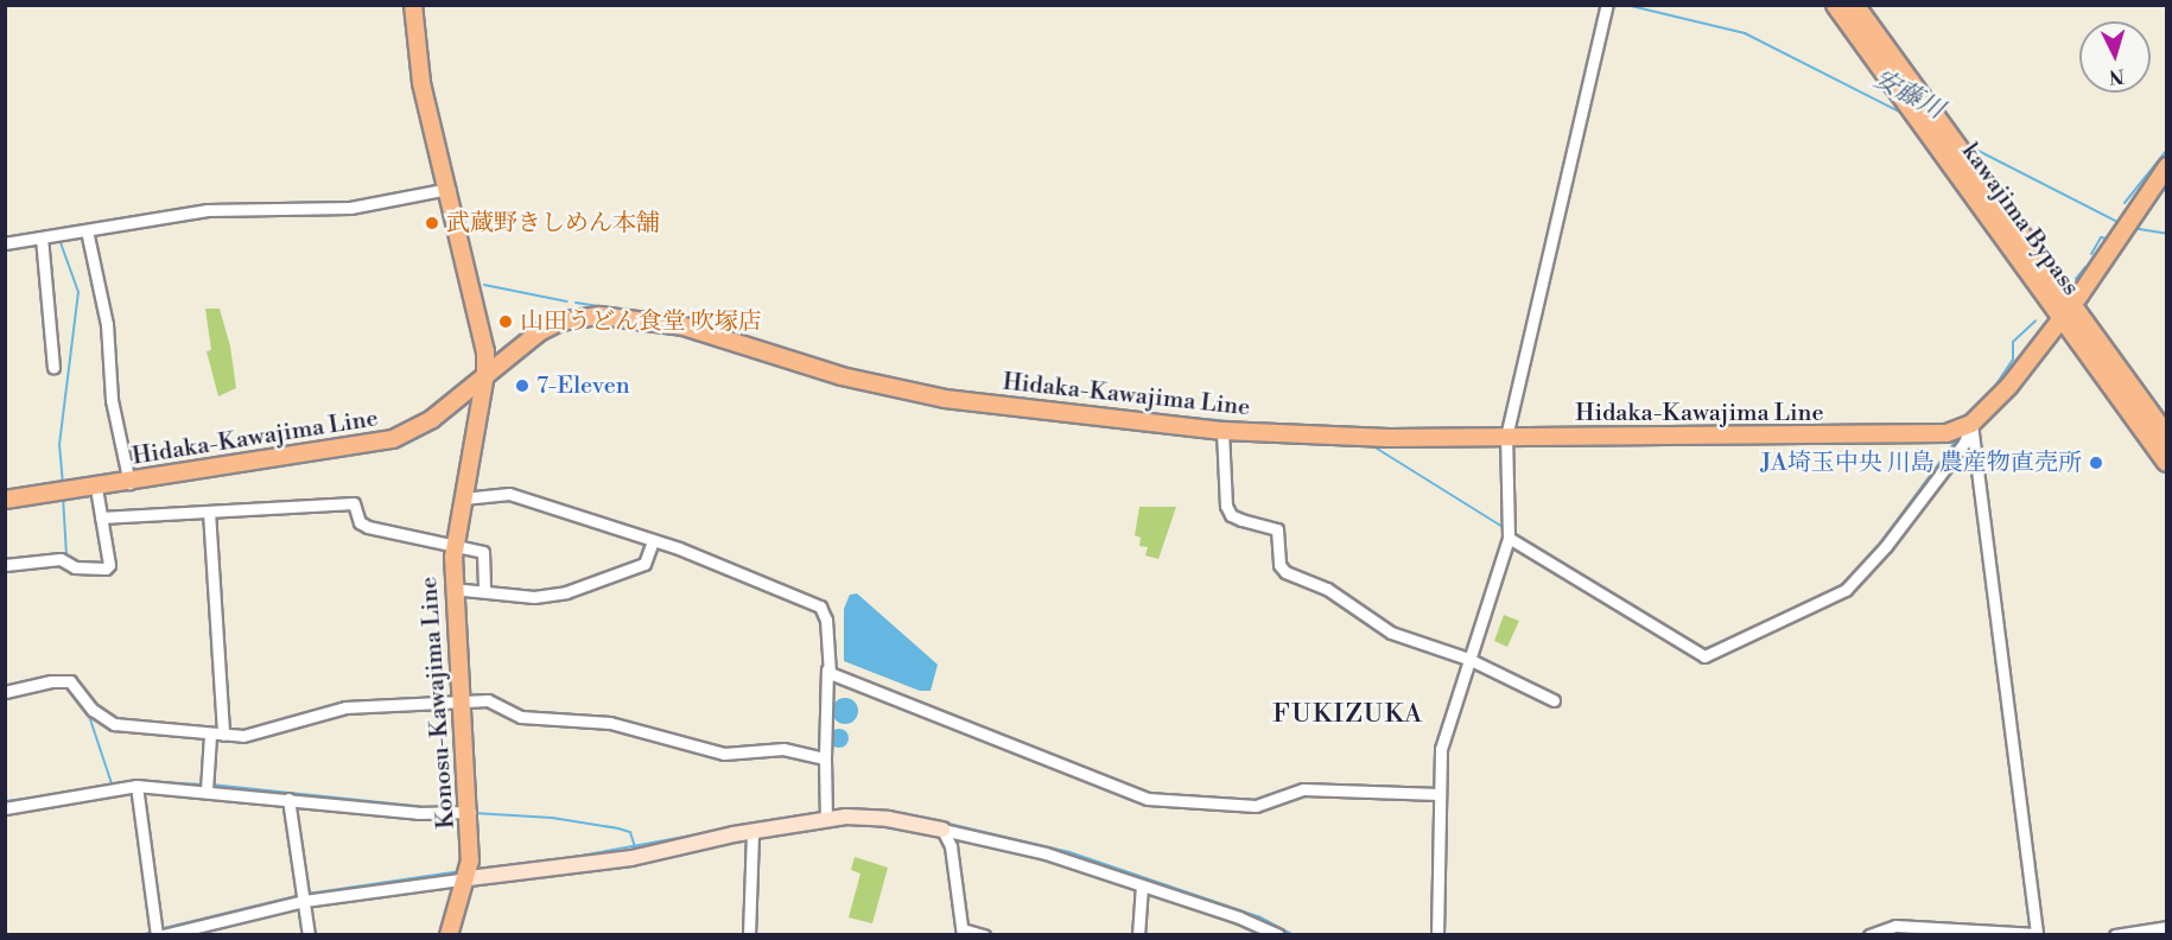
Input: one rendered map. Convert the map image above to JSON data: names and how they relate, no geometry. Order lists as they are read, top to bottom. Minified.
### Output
{"streets":{"highway":["kawajima Bypass"],"main road":["Hidaka-Kawajima Line","Konosu-Kawajima Line"]},"crossings":[["kawajima Bypass","Hidaka-Kawajima Line"],["Hidaka-Kawajima Line","Konosu-Kawajima Line"]],"districts":["FUKIZUKA"],"water":["安藤川"],"places":["武蔵野きしめん本舗","山田うどん食堂 吹塚店","7-Eleven","JA埼玉中央 川島 農産物直売所"],"north":"bottom"}
